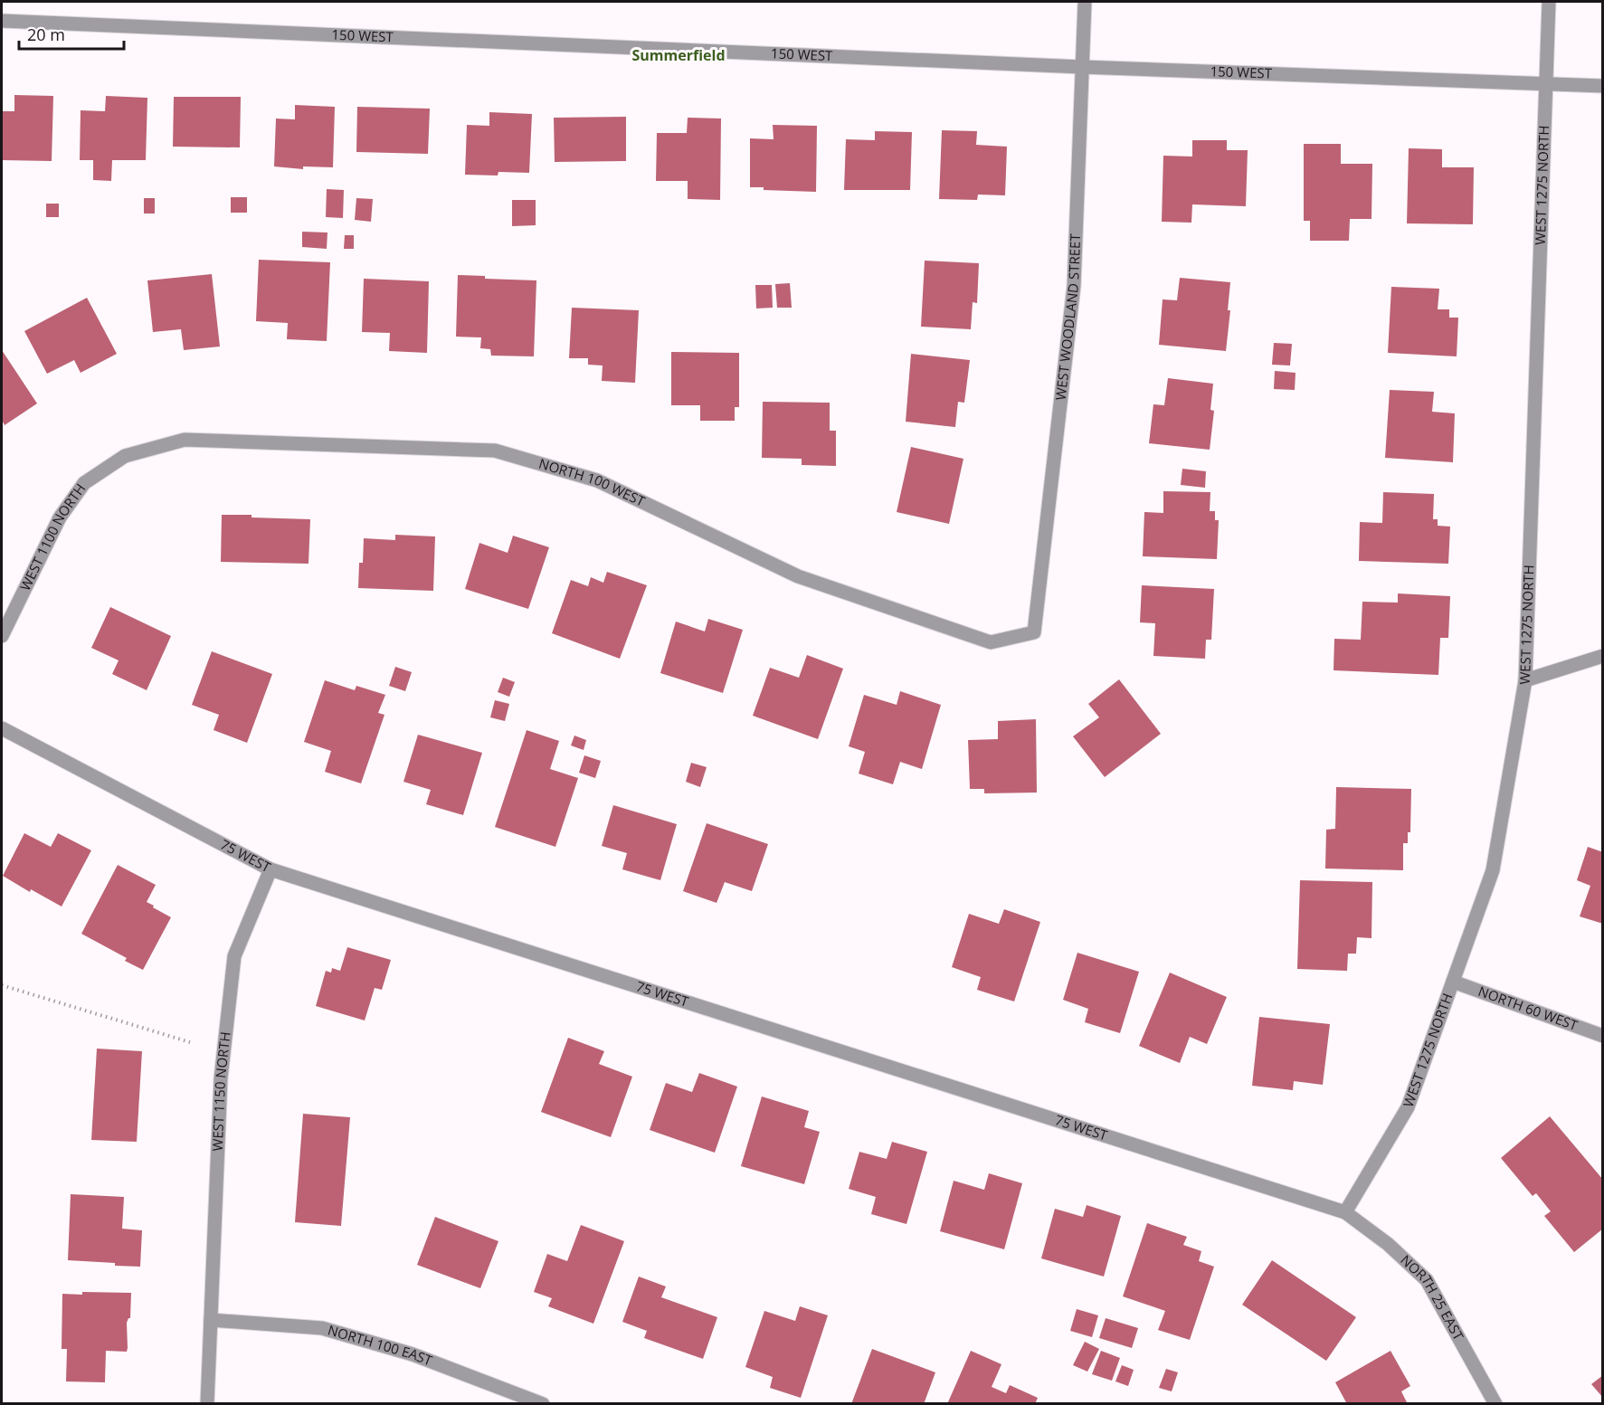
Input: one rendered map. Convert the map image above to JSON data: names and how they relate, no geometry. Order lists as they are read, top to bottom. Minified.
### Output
{"streets":{"street":["150 WEST","WEST 1275 NORTH","WEST WOODLAND STREET","NORTH 100 WEST","WEST 1100 NORTH","75 WEST","NORTH 60 WEST","WEST 1150 NORTH","NORTH 25 EAST","NORTH 100 EAST"]},"crossings":[["150 WEST","WEST 1275 NORTH"],["150 WEST","WEST WOODLAND STREET"],["WEST 1275 NORTH","75 WEST"],["WEST 1275 NORTH","NORTH 60 WEST"],["WEST 1275 NORTH","NORTH 25 EAST"],["WEST WOODLAND STREET","NORTH 100 WEST"],["NORTH 100 WEST","WEST 1100 NORTH"],["75 WEST","WEST 1150 NORTH"],["75 WEST","NORTH 25 EAST"],["WEST 1150 NORTH","NORTH 100 EAST"]],"districts":["Summerfield"],"scale_bar":"20 m"}
